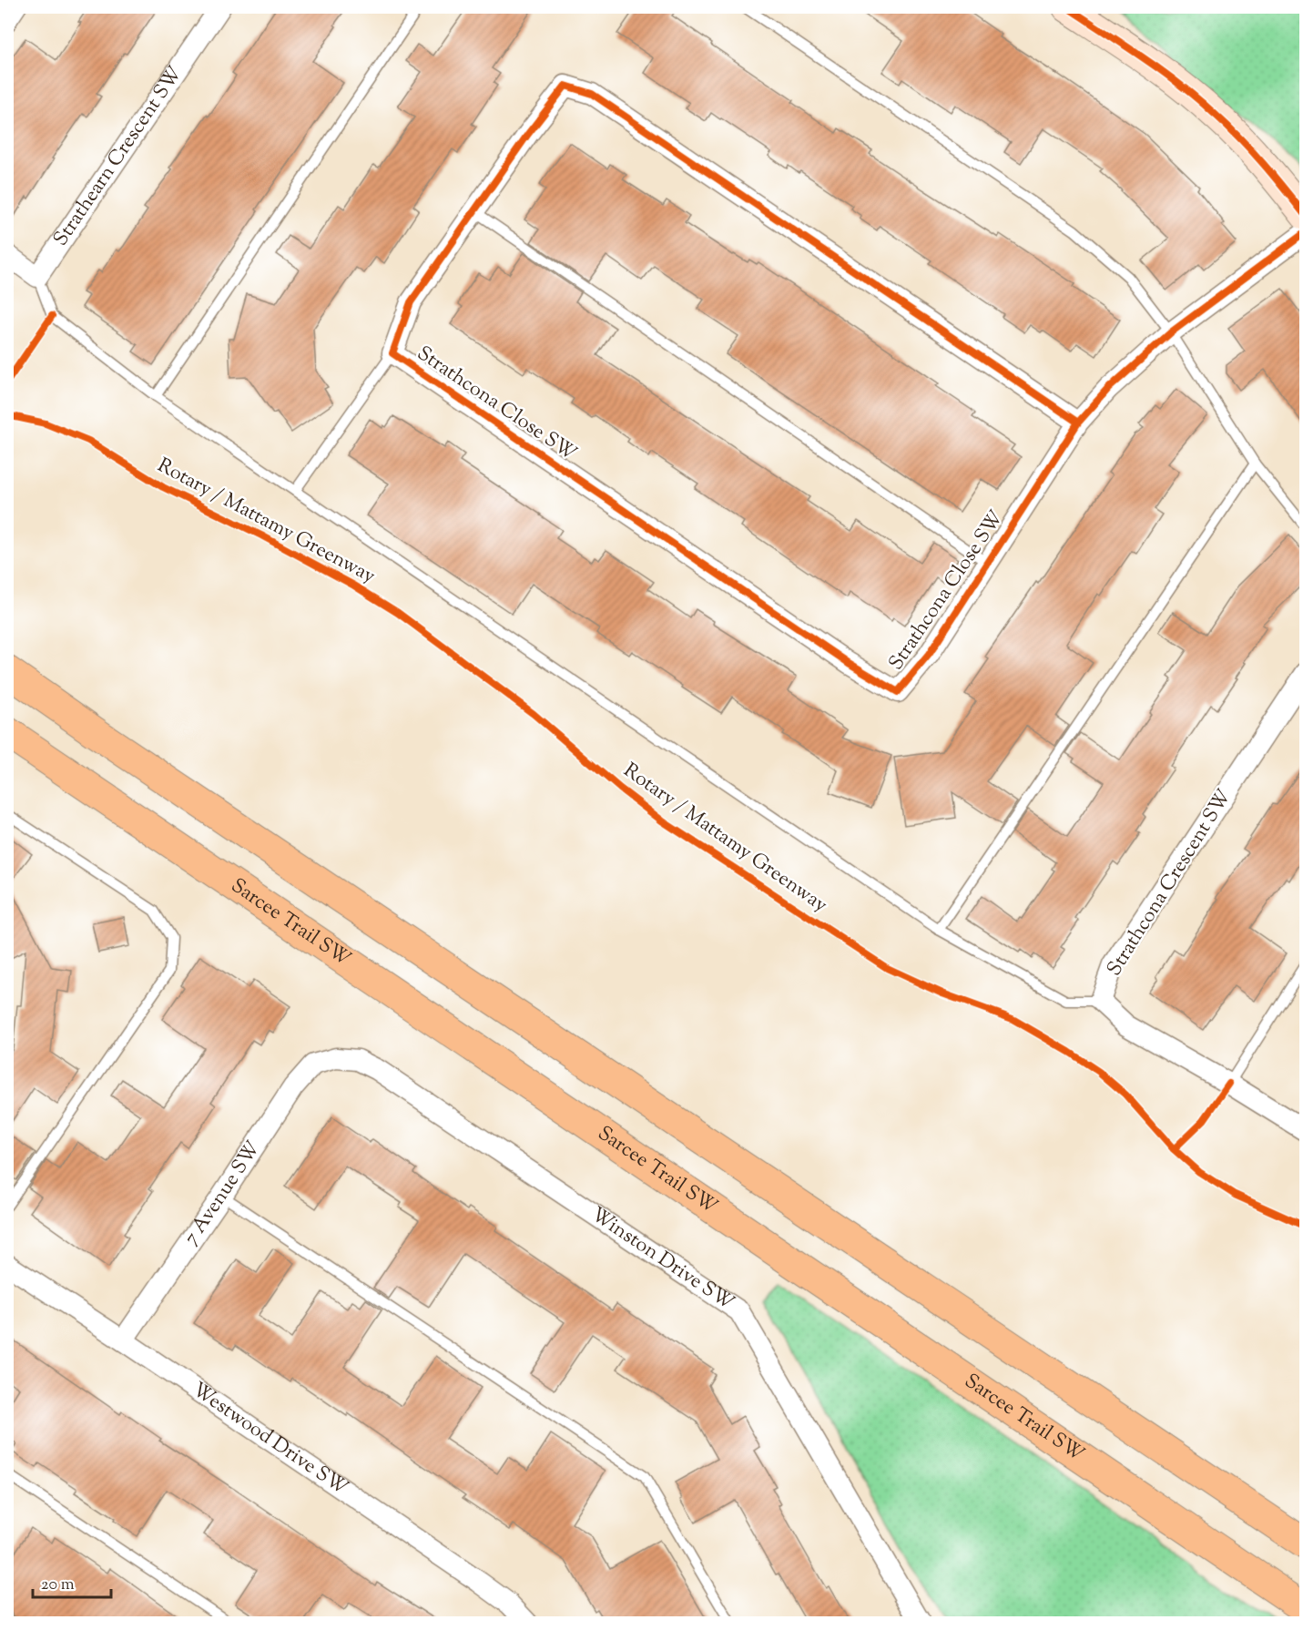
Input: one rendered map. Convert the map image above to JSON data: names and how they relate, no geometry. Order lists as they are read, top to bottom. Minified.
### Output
{"streets":{"highway":["Sarcee Trail SW"],"street":["Strathearn Crescent SW","Strathcona Close SW","Strathcona Crescent SW","7 Avenue SW","Winston Drive SW","Westwood Drive SW"],"cycle path":["Rotary / Mattamy Greenway"]},"crossings":[["7 Avenue SW","Winston Drive SW"],["7 Avenue SW","Westwood Drive SW"]],"scale_bar":"20 m"}
